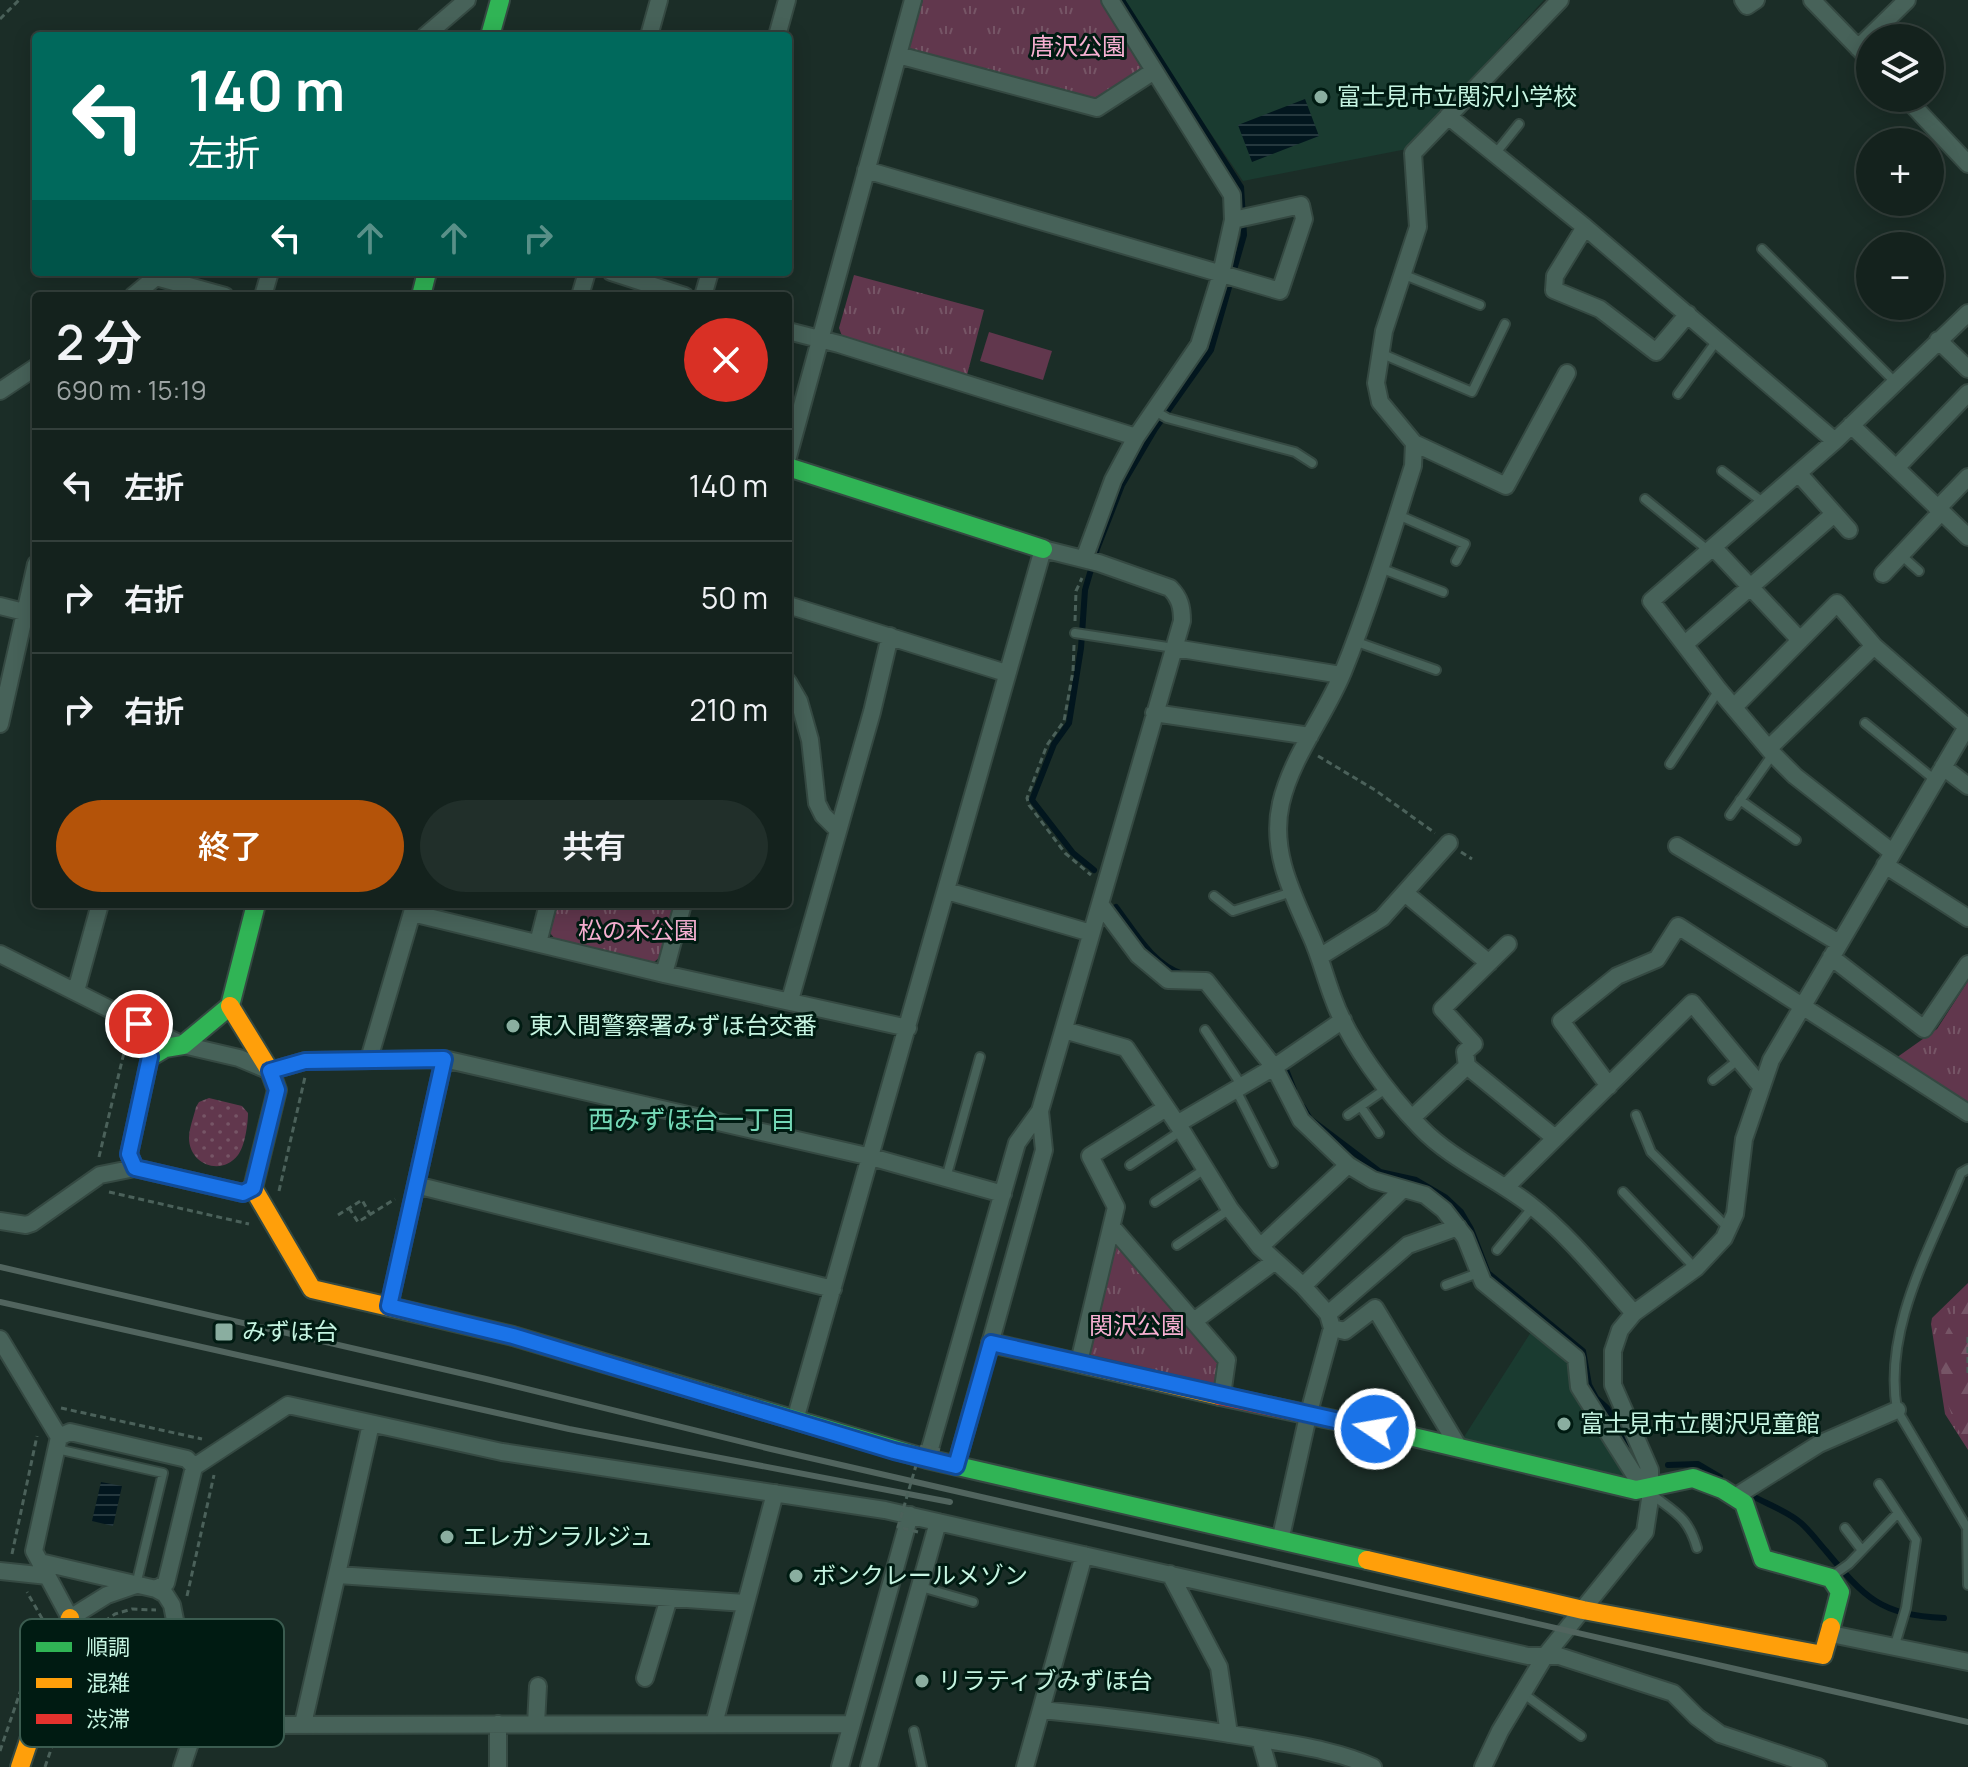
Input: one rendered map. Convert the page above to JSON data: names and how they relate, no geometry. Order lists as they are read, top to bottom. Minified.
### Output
{"districts":["西みずほ台一丁目"],"parks":["唐沢公園","松の木公園","関沢公園"],"places":{"other":["富士見市立関沢小学校","東入間警察署みずほ台交番","富士見市立関沢児童館","エレガンラルジュ","ボンクレールメゾン","リラティブみずほ台"],"transit":["みずほ台"]},"legend":["順調","混雑","渋滞"],"page":{"map_buttons":["+","−"],"turn":["140 m","左折"],"heading":["2 分","690 m · 15:19"],"list":[{"name":"左折","value":"140 m"},{"name":"右折","value":"50 m"},{"name":"右折","value":"210 m"}],"buttons":["終了","共有"]}}
